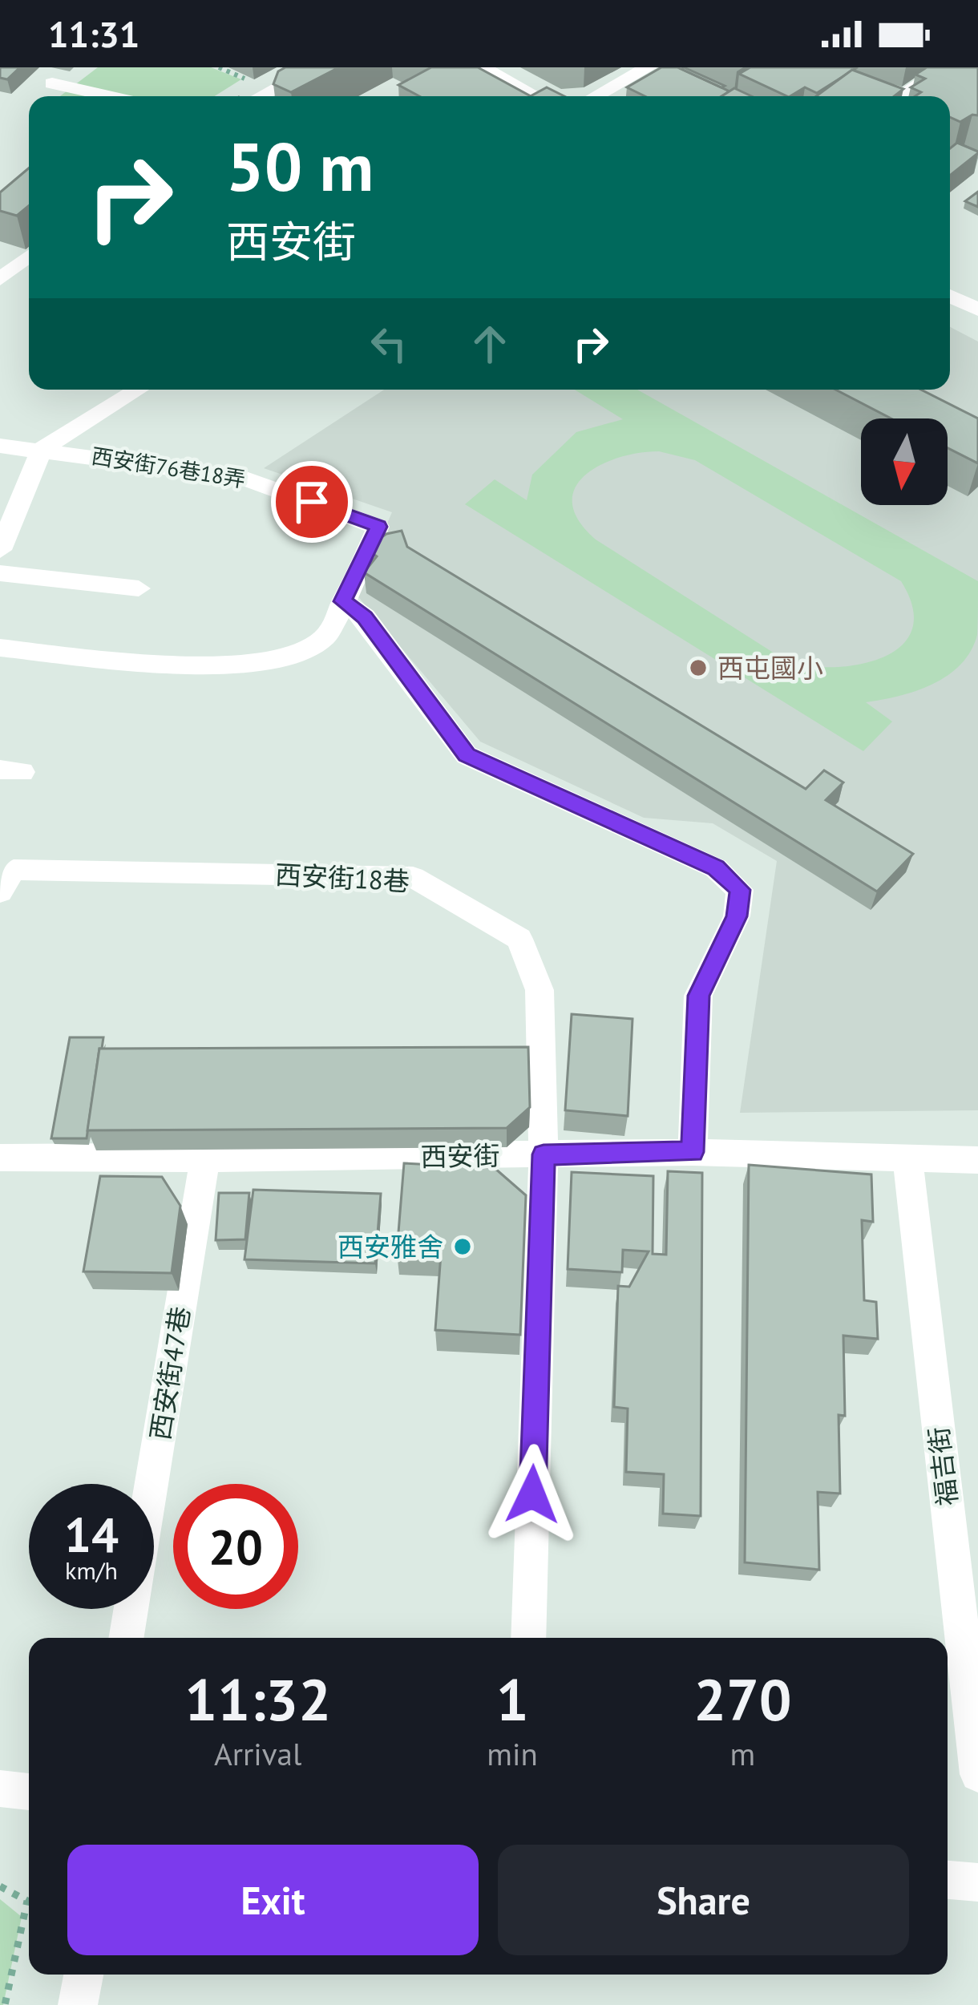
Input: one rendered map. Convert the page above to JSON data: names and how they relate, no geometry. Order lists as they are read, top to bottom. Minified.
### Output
{"streets":{"street":["西安街76巷18弄","西安街18巷","西安街","西安街47巷","福吉街"]},"crossings":[["西安街18巷","西安街"],["西安街","西安街47巷"],["西安街","福吉街"]],"places":["西屯國小","西安雅舍"],"north":"bottom","page":{"status":"11:31","turn":["50 m","西安街"],"speed":"14 km/h","limit":"20","eta":["11:32","Arrival","1","min","270","m"],"buttons":["Exit","Share"]}}
